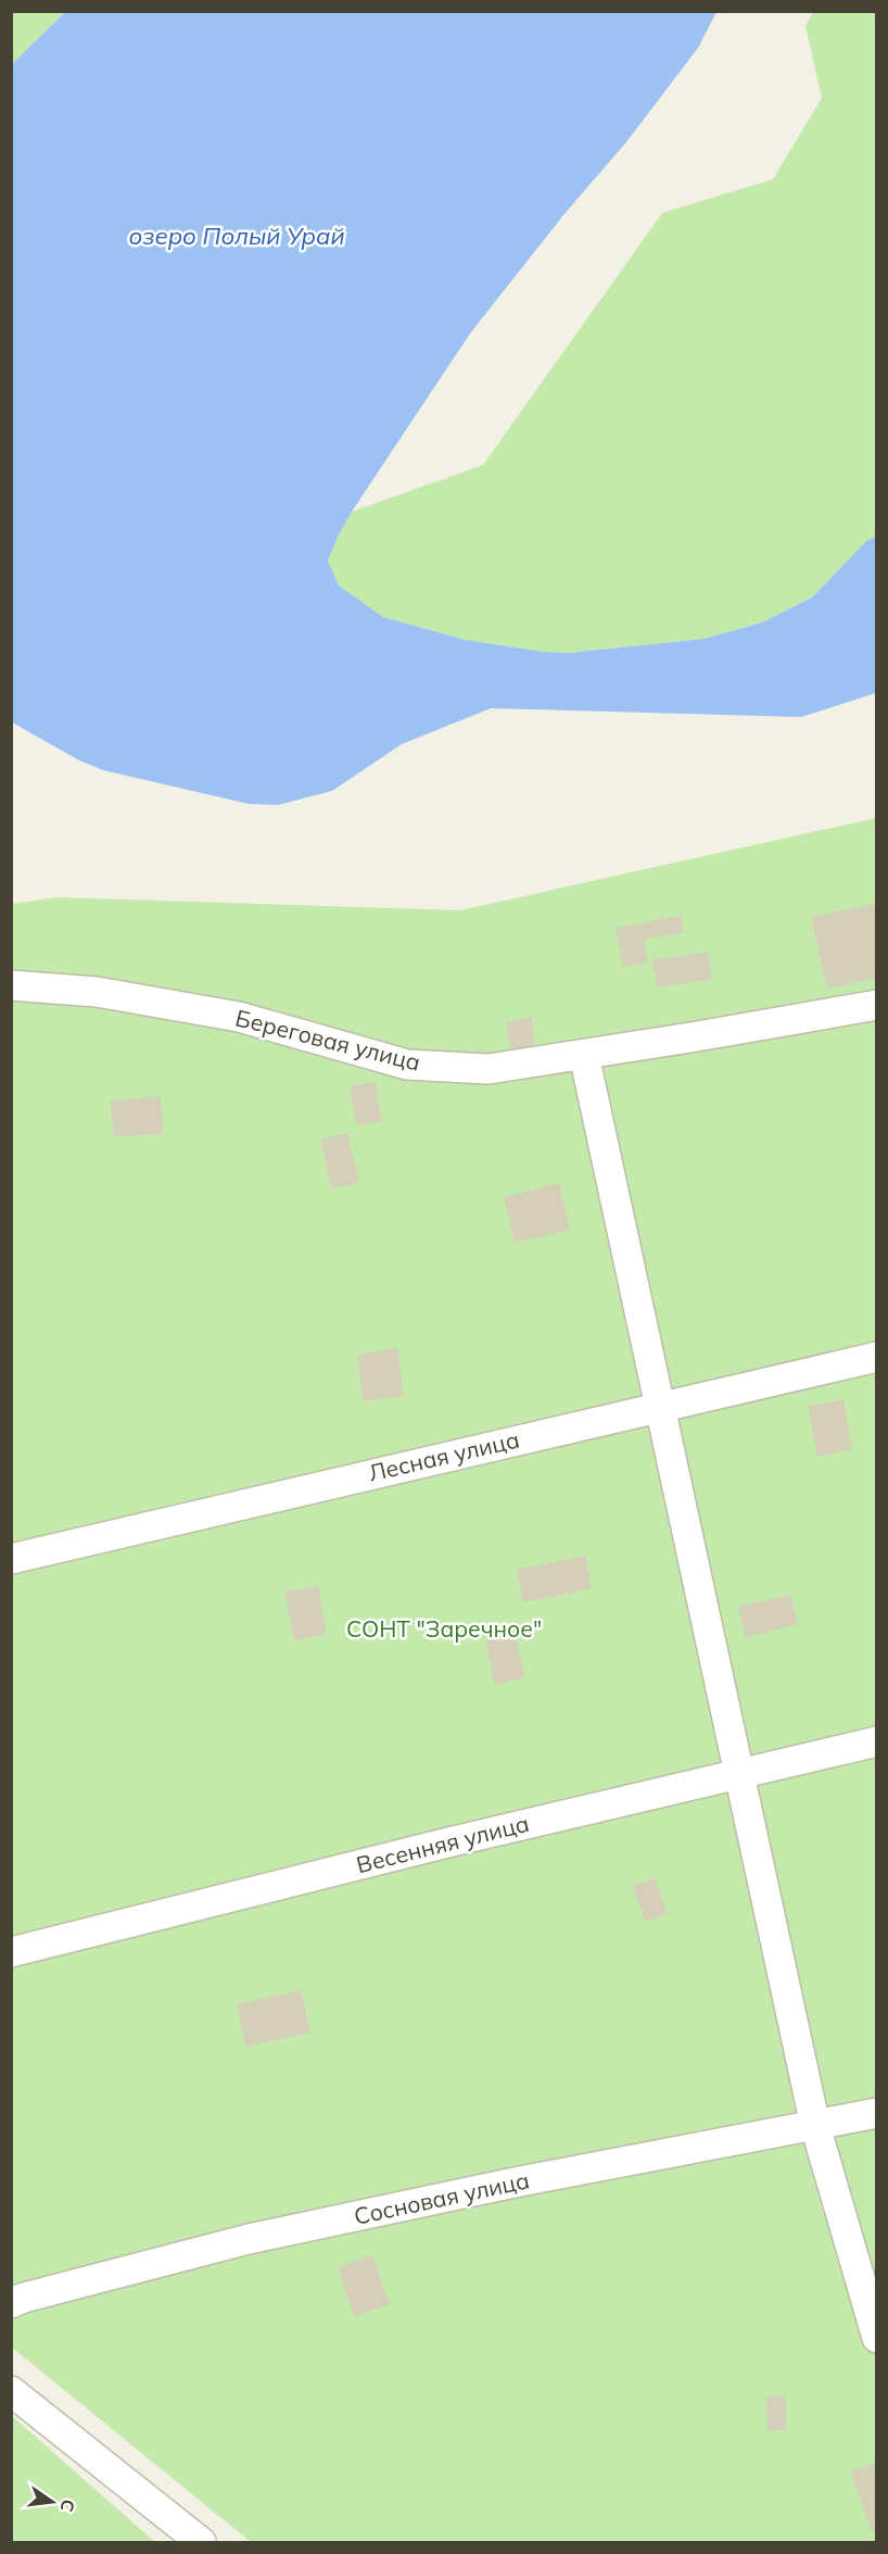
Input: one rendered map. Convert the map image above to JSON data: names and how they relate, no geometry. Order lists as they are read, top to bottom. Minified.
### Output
{"streets":{"street":["Береговая улица","Лесная улица","Весенняя улица","Сосновая улица"]},"water":["озеро Полый Урай"],"parks":["СОНТ \"Заречное\""],"north":"right"}
